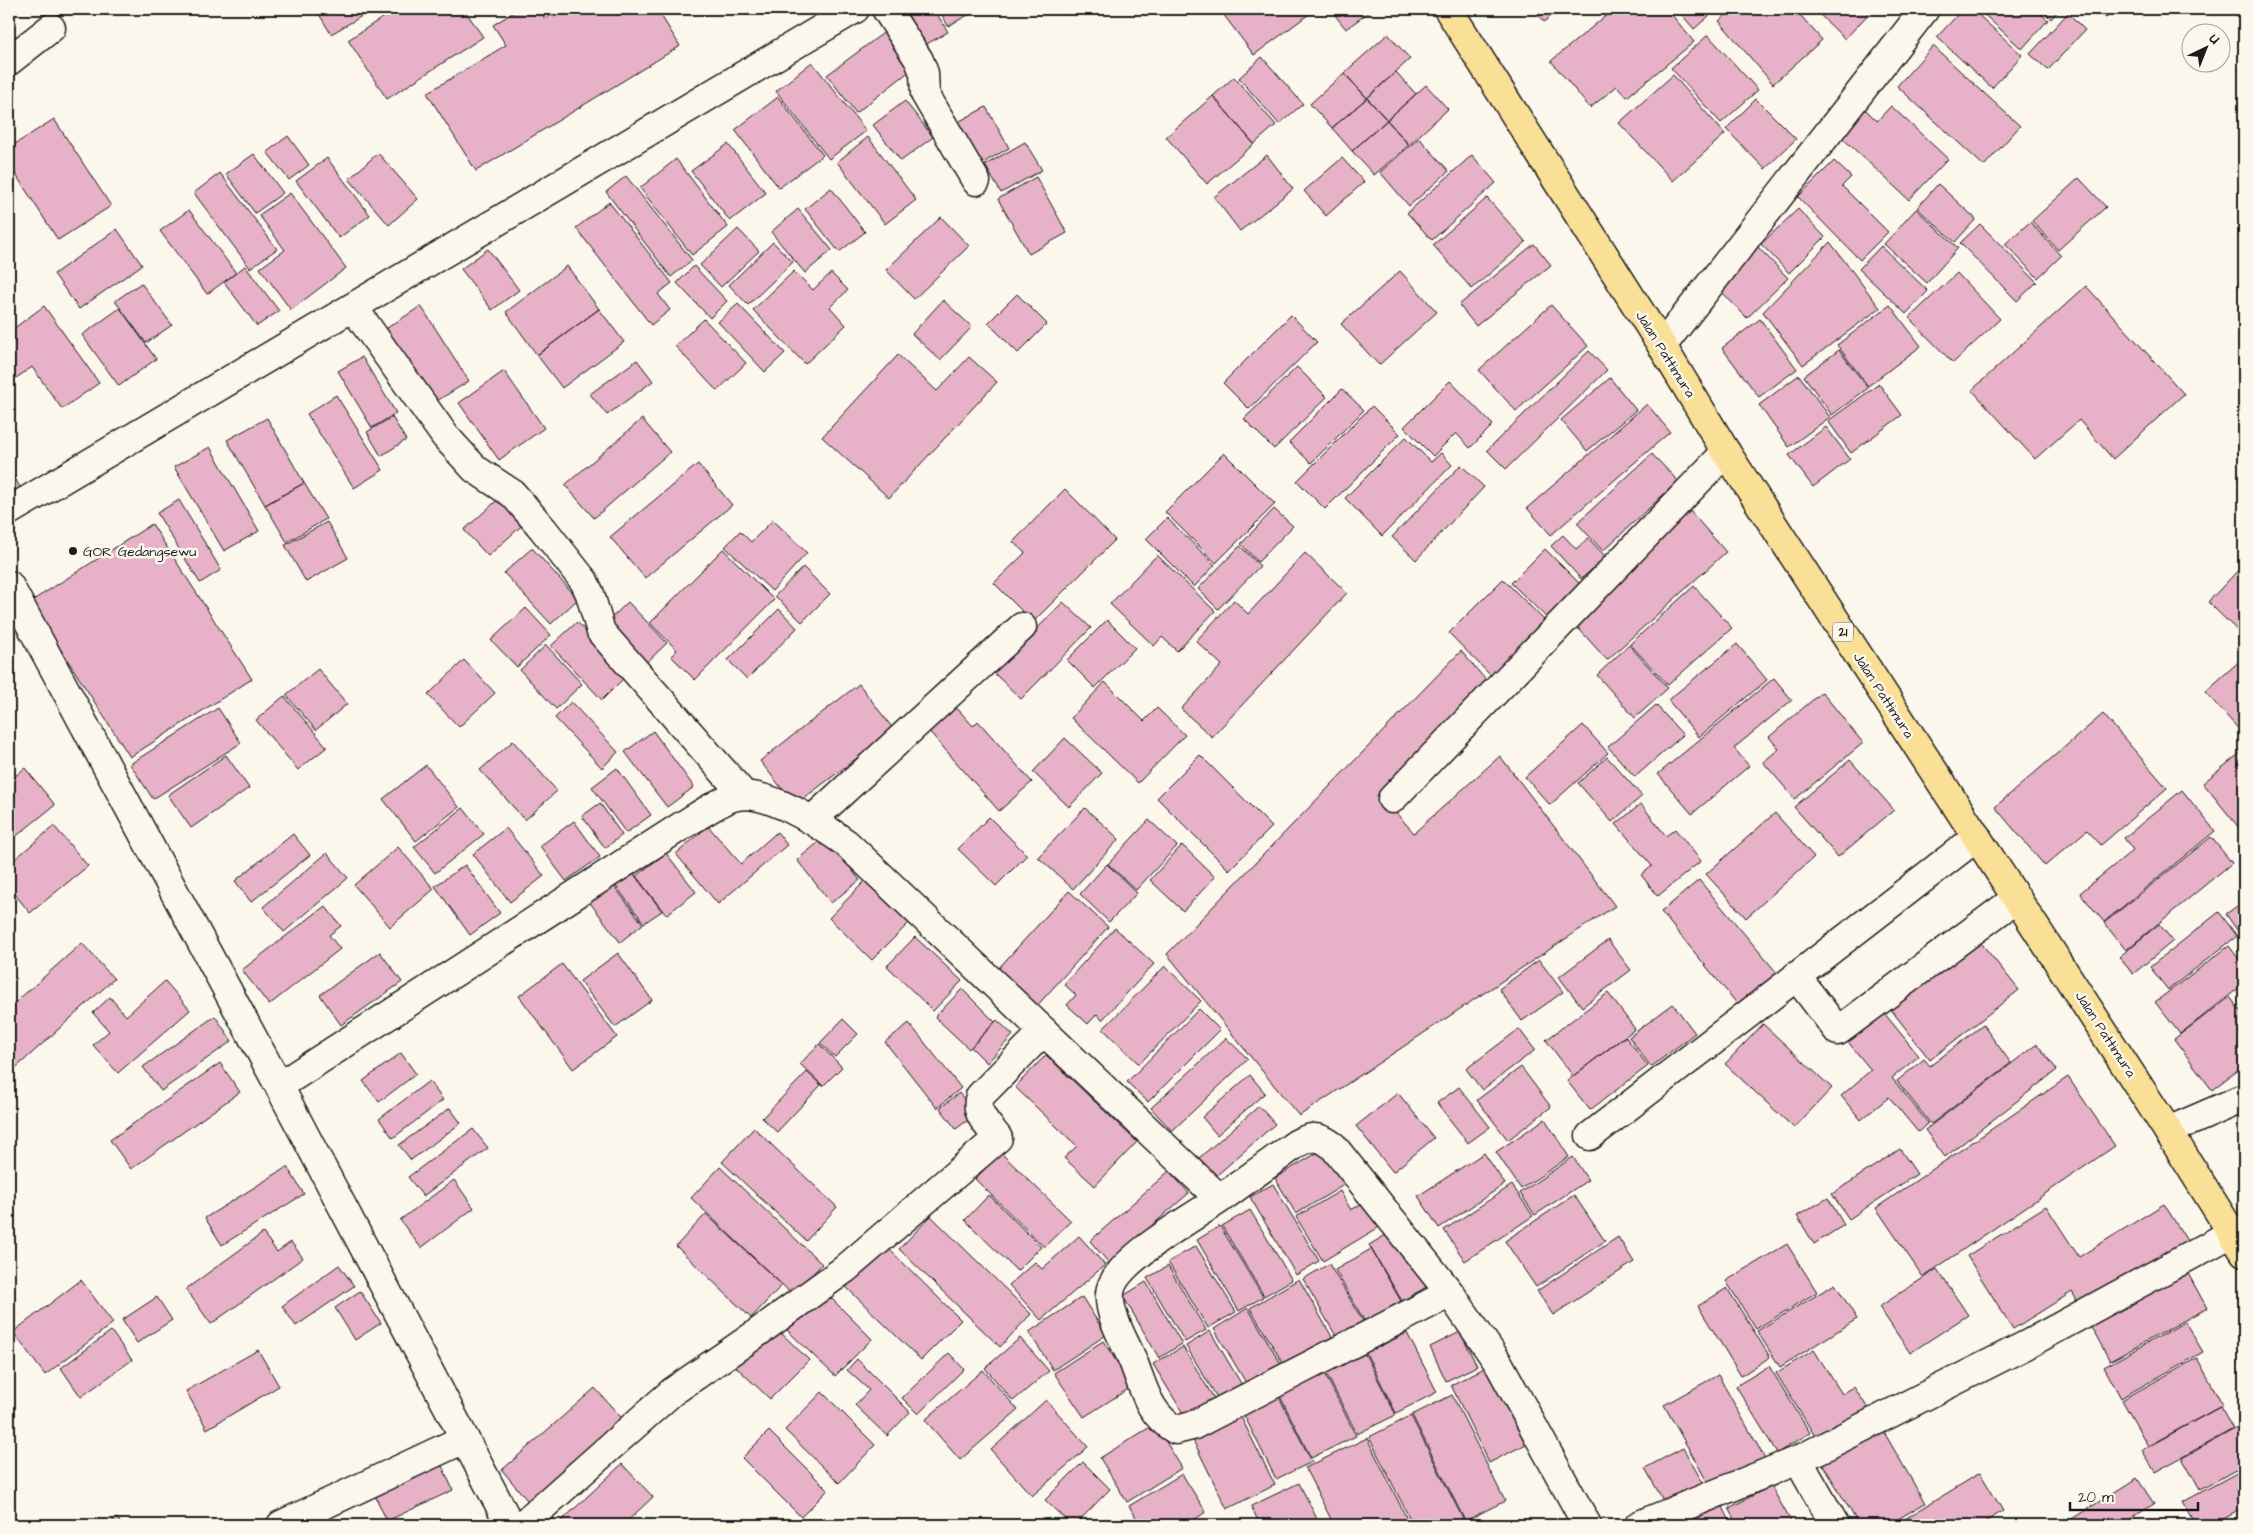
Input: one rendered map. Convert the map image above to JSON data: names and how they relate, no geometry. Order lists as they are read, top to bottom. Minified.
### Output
{"streets":{"highway":["Jalan Pattimura","21"]},"places":["GOR Gedangsewu"],"scale_bar":"20 m","north":"top right"}
